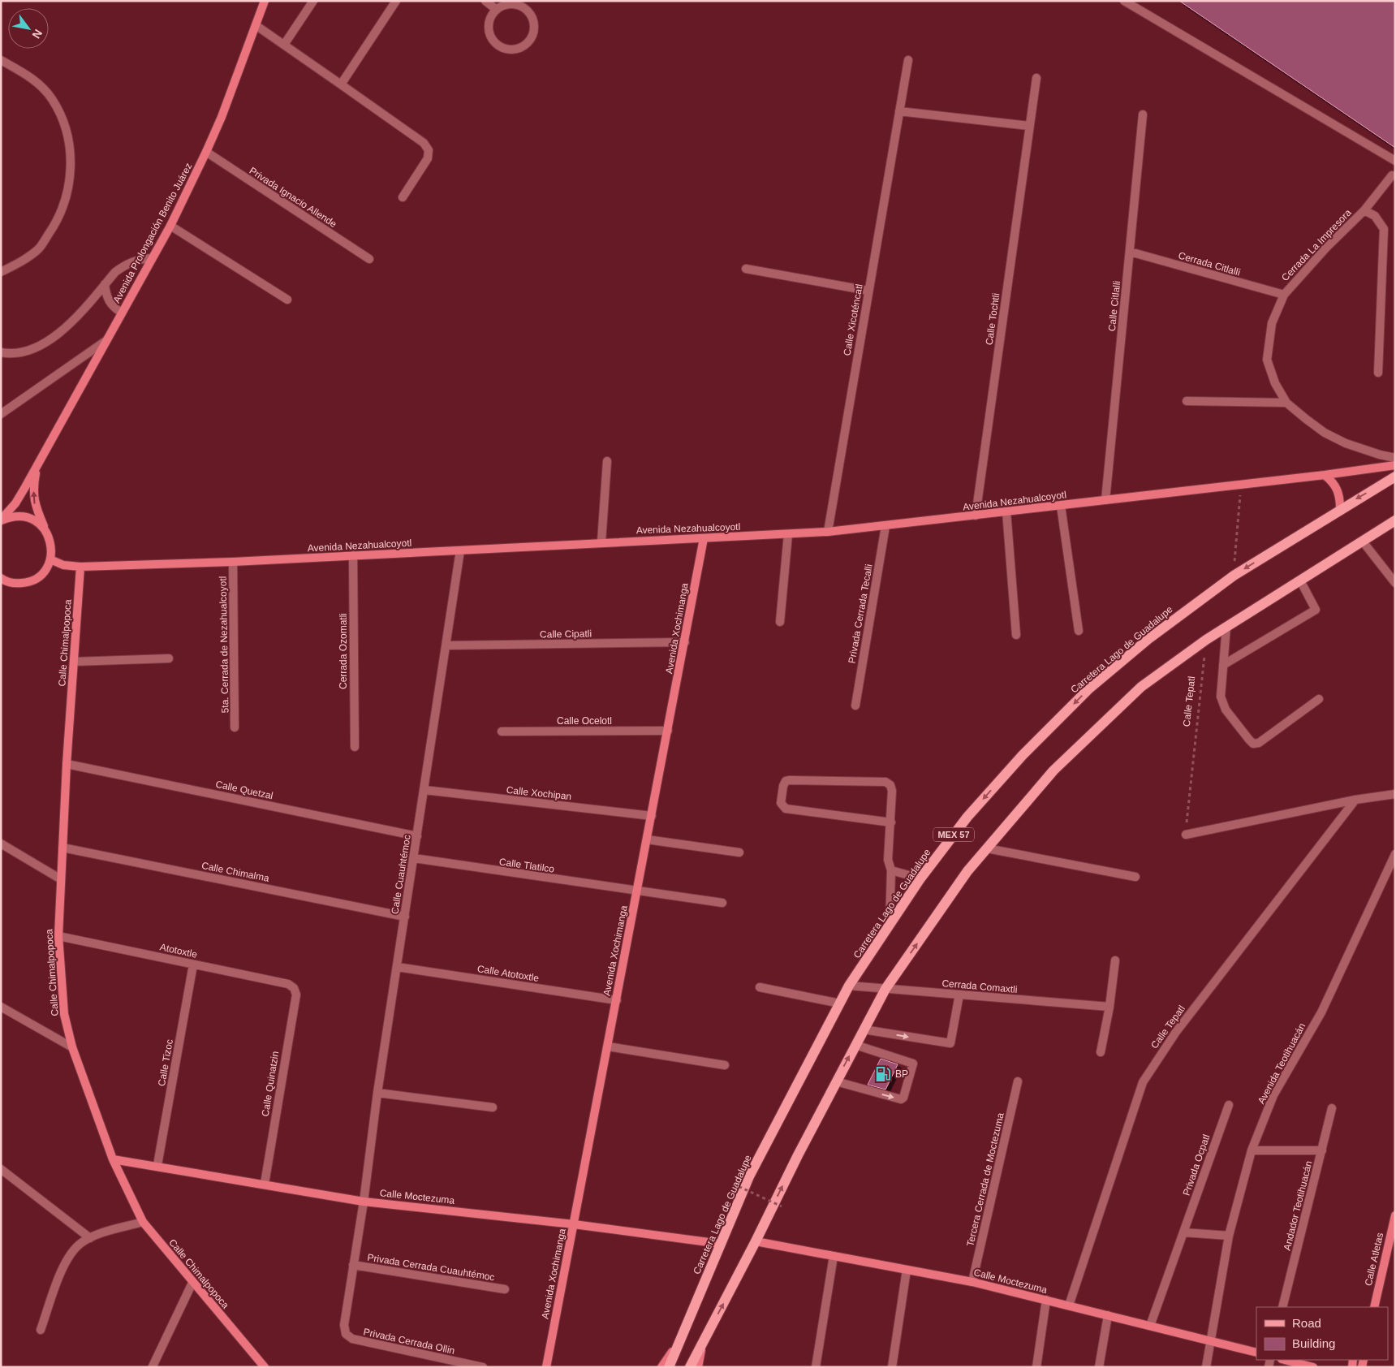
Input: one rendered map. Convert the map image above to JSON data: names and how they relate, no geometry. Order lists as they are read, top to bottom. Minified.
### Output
{"streets":{"main road":["Carretera Lago de Guadalupe","MEX 57"],"street":["Privada Ignacio Allende","Avenida Prolongación Benito Juárez","Cerrada La Impresora","Cerrada Citlalli","Calle Citlalli","Calle Tochtli","Calle Xicoténcatl","Avenida Nezahualcoyotl","Privada Cerrada Tecalli","Avenida Xochimanga","Calle Cipatli","Calle Chimalpopoca","5ta. Cerrada de Nezahualcoyotl","Cerrada Ozomatli","Calle Tepatl","Calle Ocelotl","Calle Quetzal","Calle Xochipan","Calle Tlatilco","Calle Chimalma","Calle Cuauhtémoc","Atotoxtle","Calle Atotoxtle","Cerrada Comaxtli","Calle Tizoc","Avenida Teotihuacán","Calle Quinatzin","Privada Ocpatl","Tercera Cerrada de Moctezuma","Calle Moctezuma","Andador Teotihuacán","Calle Atletas","Privada Cerrada Cuauhtémoc","Privada Cerrada Ollin"]},"crossings":[["Privada Ignacio Allende","Avenida Prolongación Benito Juárez"],["Avenida Prolongación Benito Juárez","Avenida Nezahualcoyotl"],["Cerrada La Impresora","Cerrada Citlalli"],["Cerrada Citlalli","Calle Citlalli"],["Calle Citlalli","Avenida Nezahualcoyotl"],["Calle Tochtli","Avenida Nezahualcoyotl"],["Calle Xicoténcatl","Avenida Nezahualcoyotl"],["Avenida Nezahualcoyotl","Privada Cerrada Tecalli"],["Avenida Nezahualcoyotl","Avenida Xochimanga"],["Avenida Nezahualcoyotl","Calle Chimalpopoca"],["Avenida Nezahualcoyotl","5ta. Cerrada de Nezahualcoyotl"],["Avenida Nezahualcoyotl","Cerrada Ozomatli"],["Avenida Nezahualcoyotl","Calle Cuauhtémoc"],["Avenida Xochimanga","Calle Cipatli"],["Avenida Xochimanga","Calle Ocelotl"],["Avenida Xochimanga","Calle Xochipan"],["Avenida Xochimanga","Calle Tlatilco"],["Avenida Xochimanga","Calle Atotoxtle"],["Avenida Xochimanga","Calle Moctezuma"],["Calle Cipatli","Calle Cuauhtémoc"],["Calle Chimalpopoca","Calle Quetzal"],["Calle Chimalpopoca","Calle Chimalma"],["Calle Chimalpopoca","Atotoxtle"],["Calle Chimalpopoca","Calle Moctezuma"],["Carretera Lago de Guadalupe","Cerrada Comaxtli"],["Carretera Lago de Guadalupe","Calle Moctezuma"],["Calle Tepatl","MEX 57"],["Calle Tepatl","Calle Moctezuma"],["Calle Quetzal","Calle Cuauhtémoc"],["Calle Xochipan","Calle Cuauhtémoc"],["MEX 57","Cerrada Comaxtli"],["MEX 57","Calle Moctezuma"],["Calle Tlatilco","Calle Cuauhtémoc"],["Calle Chimalma","Calle Cuauhtémoc"],["Calle Cuauhtémoc","Calle Atotoxtle"],["Calle Cuauhtémoc","Calle Moctezuma"],["Calle Cuauhtémoc","Privada Cerrada Ollin"],["Atotoxtle","Calle Tizoc"],["Atotoxtle","Calle Quinatzin"],["Calle Tizoc","Calle Moctezuma"],["Avenida Teotihuacán","Calle Moctezuma"],["Calle Quinatzin","Calle Moctezuma"],["Privada Ocpatl","Calle Moctezuma"],["Tercera Cerrada de Moctezuma","Calle Moctezuma"],["Calle Moctezuma","Privada Cerrada Ollin"],["Privada Cerrada Cuauhtémoc","Privada Cerrada Ollin"]],"places":{"fuel station":["BP"]},"legend":["Road","Building"],"north":"bottom right"}
